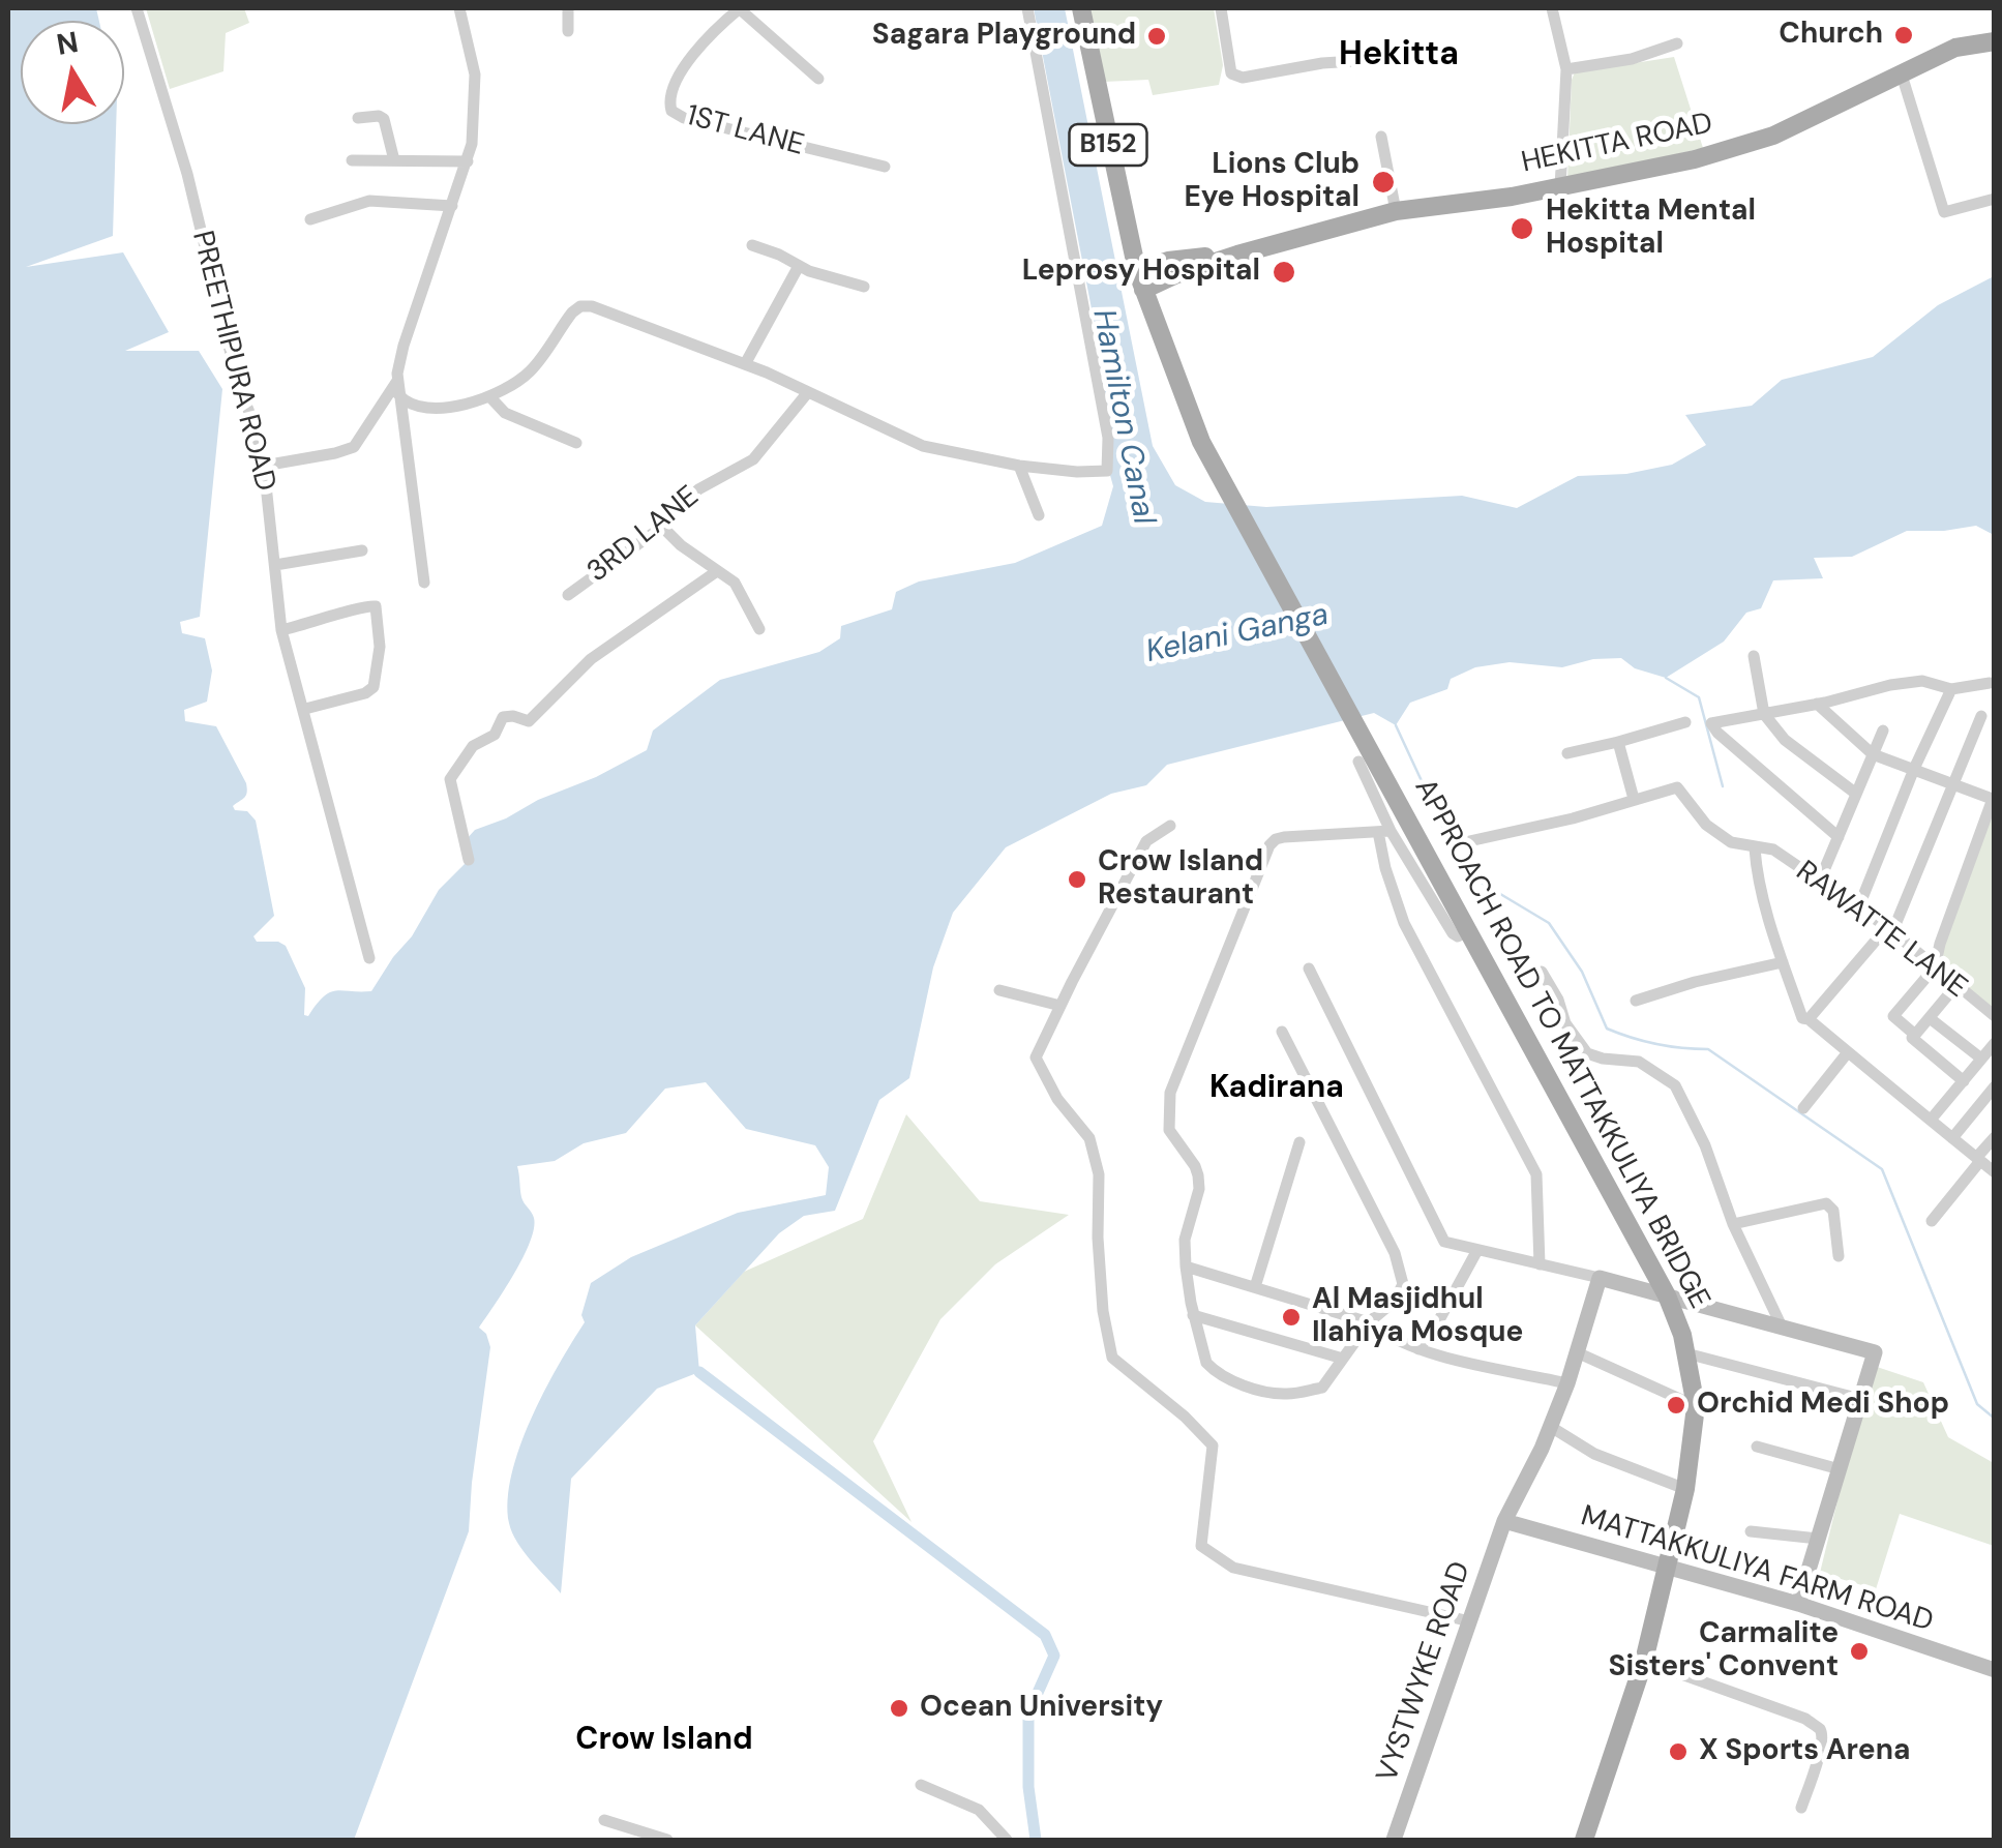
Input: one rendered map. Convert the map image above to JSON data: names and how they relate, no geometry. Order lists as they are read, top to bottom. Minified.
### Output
{"streets":{"main road":["HEKITTA ROAD","B152","APPROACH ROAD TO MATTAKKULIYA BRIDGE"],"street":["1ST LANE","PREETHIPURA ROAD","3RD LANE","RAWATTE LANE","MATTAKKULIYA FARM ROAD","VYSTWYKE ROAD"]},"crossings":[["HEKITTA ROAD","B152"],["HEKITTA ROAD","APPROACH ROAD TO MATTAKKULIYA BRIDGE"],["B152","APPROACH ROAD TO MATTAKKULIYA BRIDGE"],["APPROACH ROAD TO MATTAKKULIYA BRIDGE","MATTAKKULIYA FARM ROAD"],["MATTAKKULIYA FARM ROAD","VYSTWYKE ROAD"]],"districts":["Hekitta","Kadirana","Crow Island"],"water":["Hamilton Canal","Kelani Ganga"],"places":["Church","Sagara Playground","Lions Club Eye Hospital","Hekitta Mental Hospital","Leprosy Hospital","Crow Island Restaurant","Al Masjidhul Ilahiya Mosque","Orchid Medi Shop","Carmalite Sisters' Convent","Ocean University","X Sports Arena"],"north":"top"}
